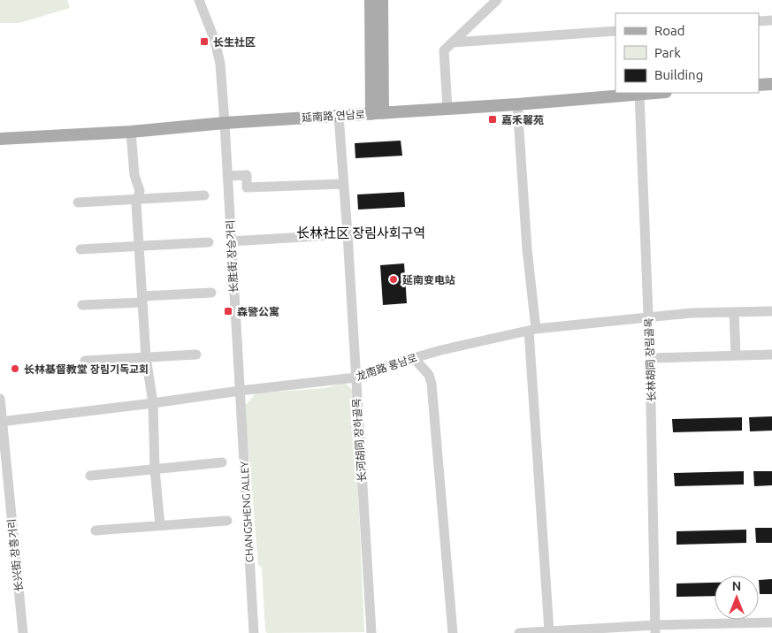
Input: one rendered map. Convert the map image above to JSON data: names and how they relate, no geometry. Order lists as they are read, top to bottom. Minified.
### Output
{"streets":{"main road":["延南路 연남로"],"street":["长胜街 장승거리","长林胡同 장림골목","龙南路 룡남로","长河胡同 장하골목","CHANGSHENG ALLEY","长兴街 장흥거리"]},"crossings":[["延南路 연남로","长胜街 장승거리"],["延南路 연남로","长林胡同 장림골목"],["延南路 연남로","长河胡同 장하골목"],["长胜街 장승거리","龙南路 룡남로"],["长胜街 장승거리","CHANGSHENG ALLEY"],["长林胡同 장림골목","龙南路 룡남로"],["龙南路 룡남로","长河胡同 장하골목"],["龙南路 룡남로","CHANGSHENG ALLEY"],["龙南路 룡남로","长兴街 장흥거리"]],"districts":["长林社区 장림사회구역"],"places":{"transit":["长生社区","嘉禾馨苑","森警公寓"],"other":["延南变电站","长林基督教堂 장림기독교회"]},"legend":["Road","Park","Building"],"north":"top"}
